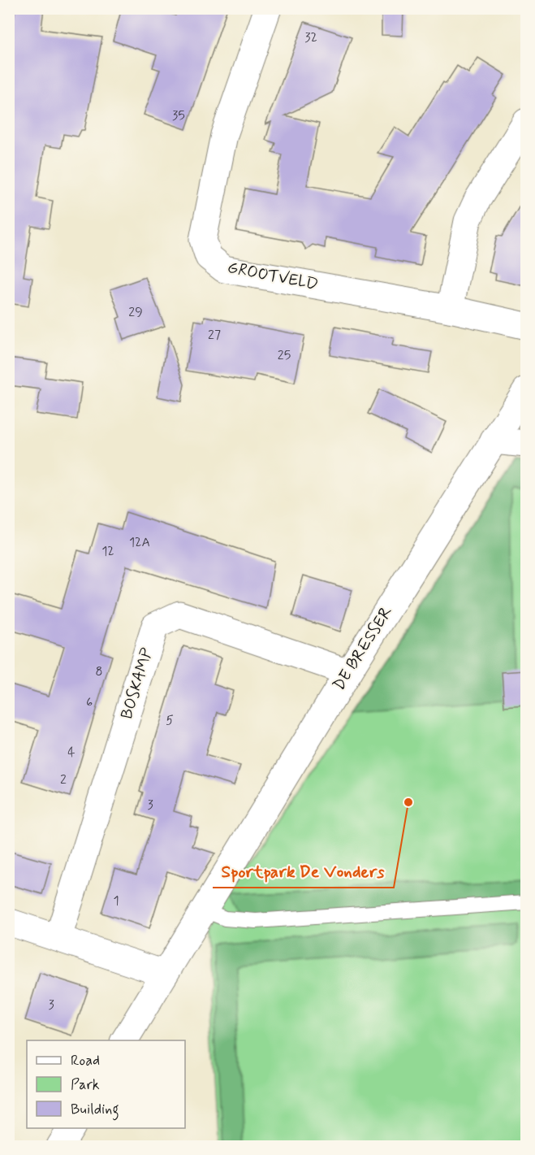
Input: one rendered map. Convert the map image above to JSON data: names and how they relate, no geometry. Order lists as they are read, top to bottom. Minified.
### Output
{"streets":{"street":["GROOTVELD","DE BRESSER","BOSKAMP"]},"crossings":[["DE BRESSER","BOSKAMP"]],"places":["Sportpark De Vonders"],"house_numbers":["32","35","29","27","25","12A","12","8","6","5","4","2","3","1","3"],"legend":["Road","Park","Building"]}
